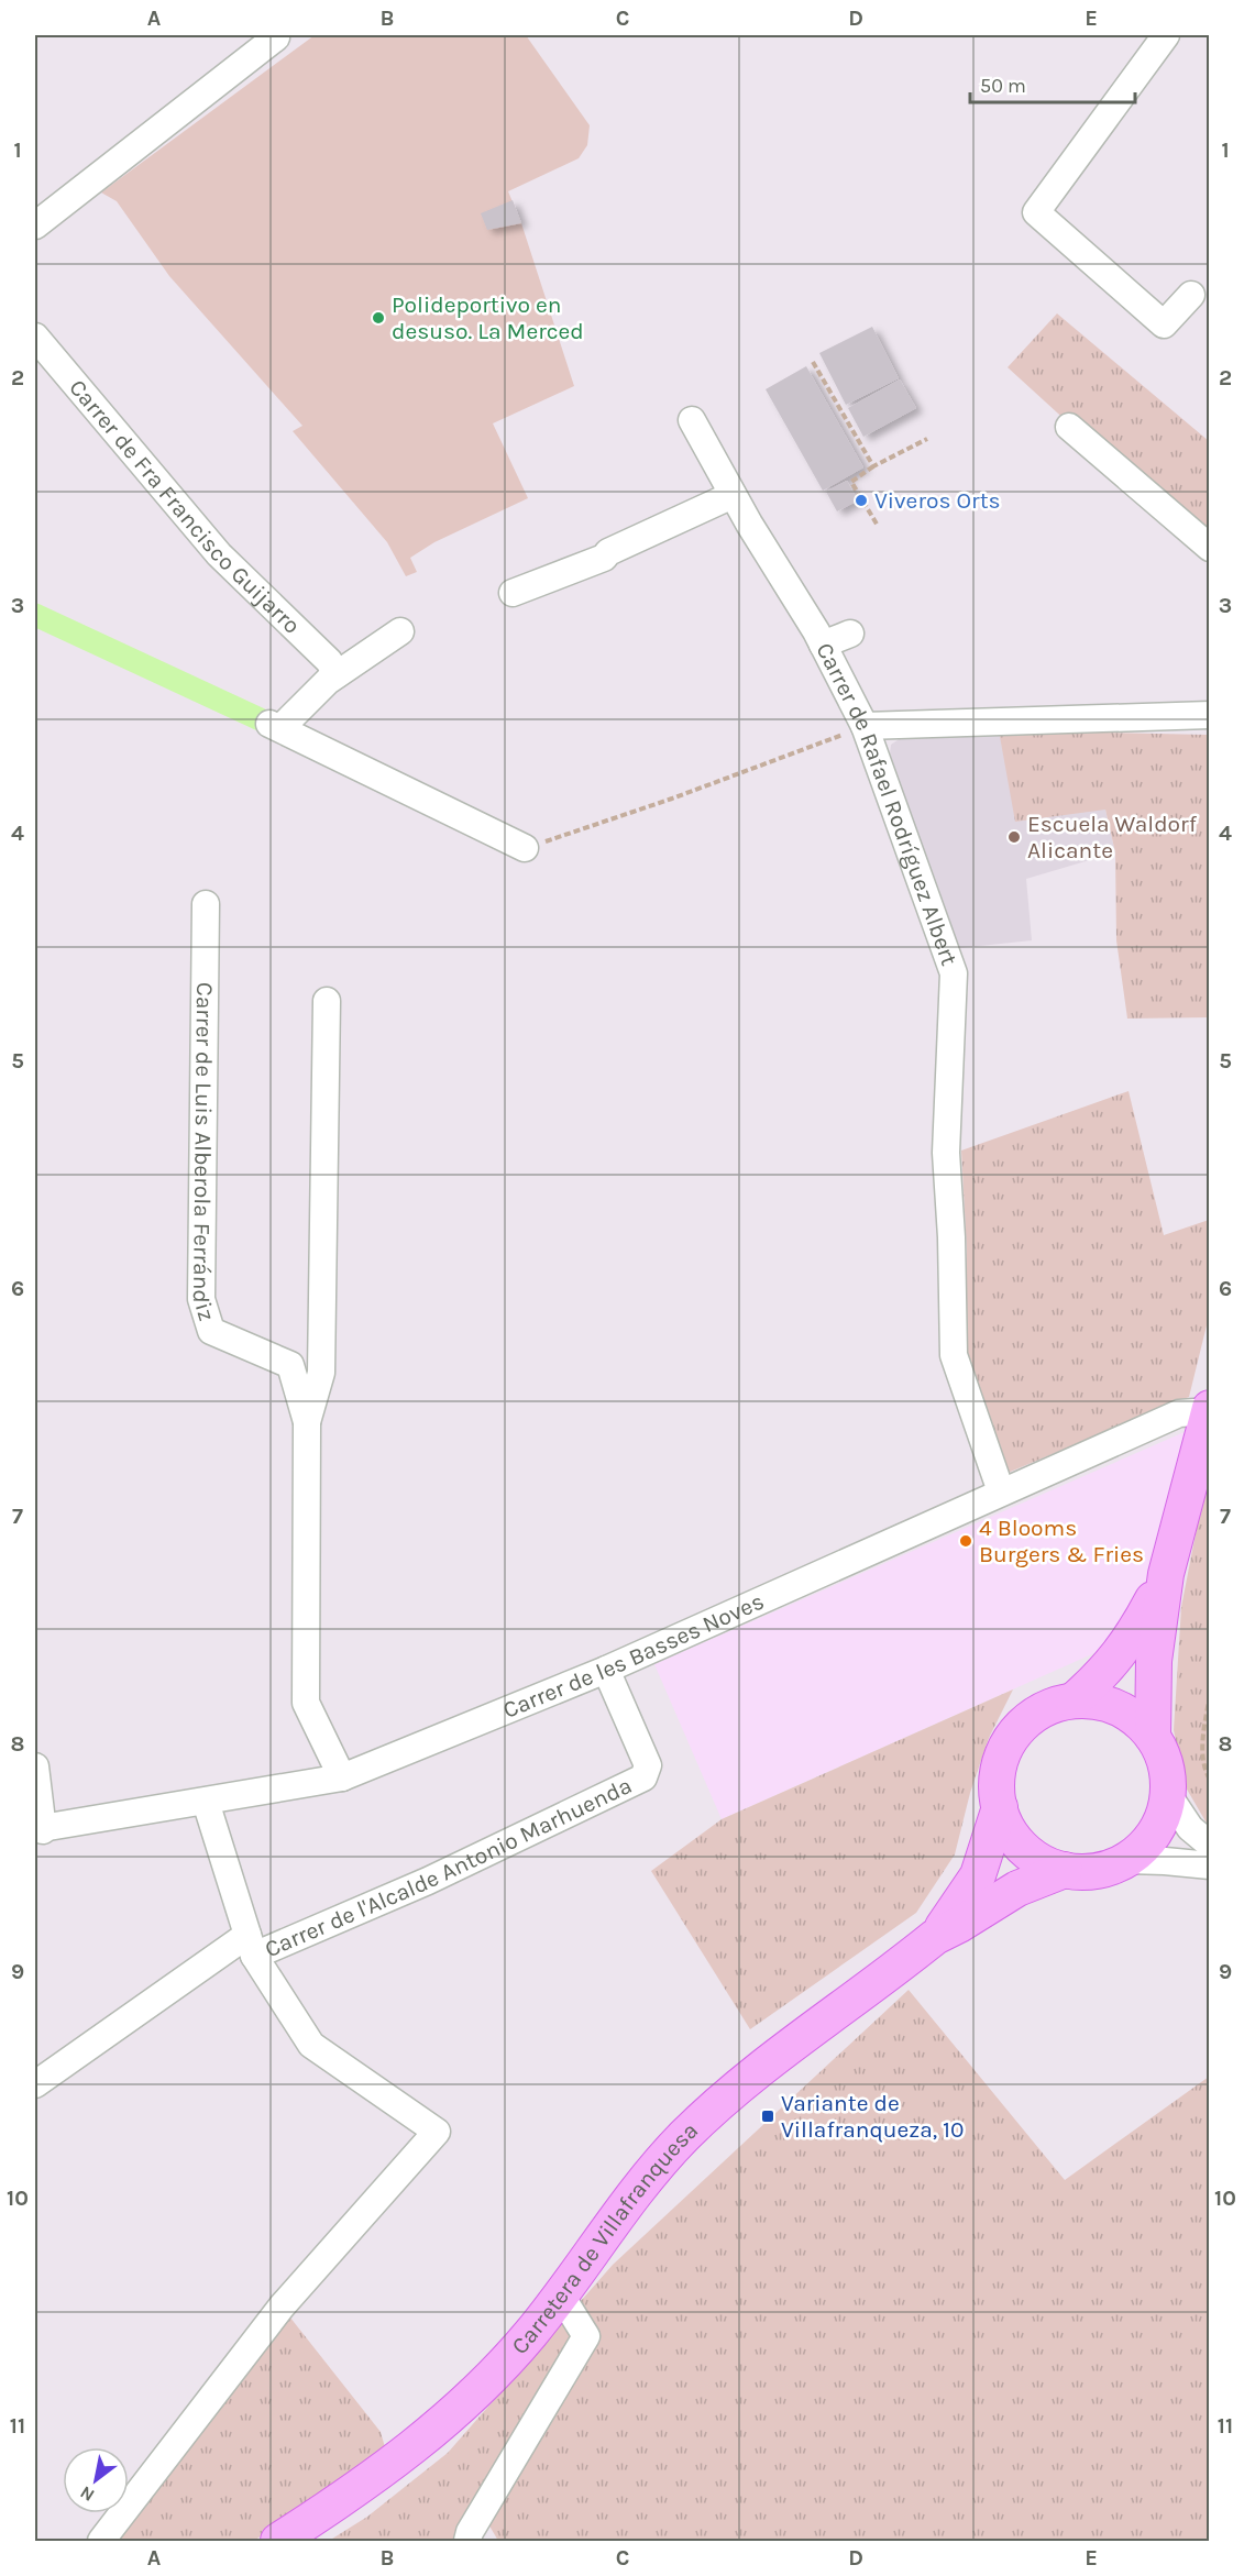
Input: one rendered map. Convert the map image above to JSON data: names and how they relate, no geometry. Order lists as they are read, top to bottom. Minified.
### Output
{"streets":{"main road":["Carretera de Villafranquesa"],"street":["Carrer de Fra Francisco Guijarro","Carrer de Rafael Rodríguez Albert","Carrer de Luis Alberola Ferrándiz","Carrer de les Basses Noves","Carrer de l'Alcalde Antonio Marhuenda"]},"crossings":[["Carrer de Rafael Rodríguez Albert","Carrer de les Basses Noves"],["Carrer de Luis Alberola Ferrándiz","Carrer de les Basses Noves"],["Carrer de les Basses Noves","Carrer de l'Alcalde Antonio Marhuenda"]],"places":{"other":["Polideportivo en desuso. La Merced","Viveros Orts","Escuela Waldorf Alicante","4 Blooms Burgers & Fries"],"transit":["Variante de Villafranqueza, 10"]},"scale_bar":"50 m","north":"bottom left","grid":{"columns":["A","B","C","D","E"],"rows":["1","2","3","4","5","6","7","8","9","10","11"]}}
